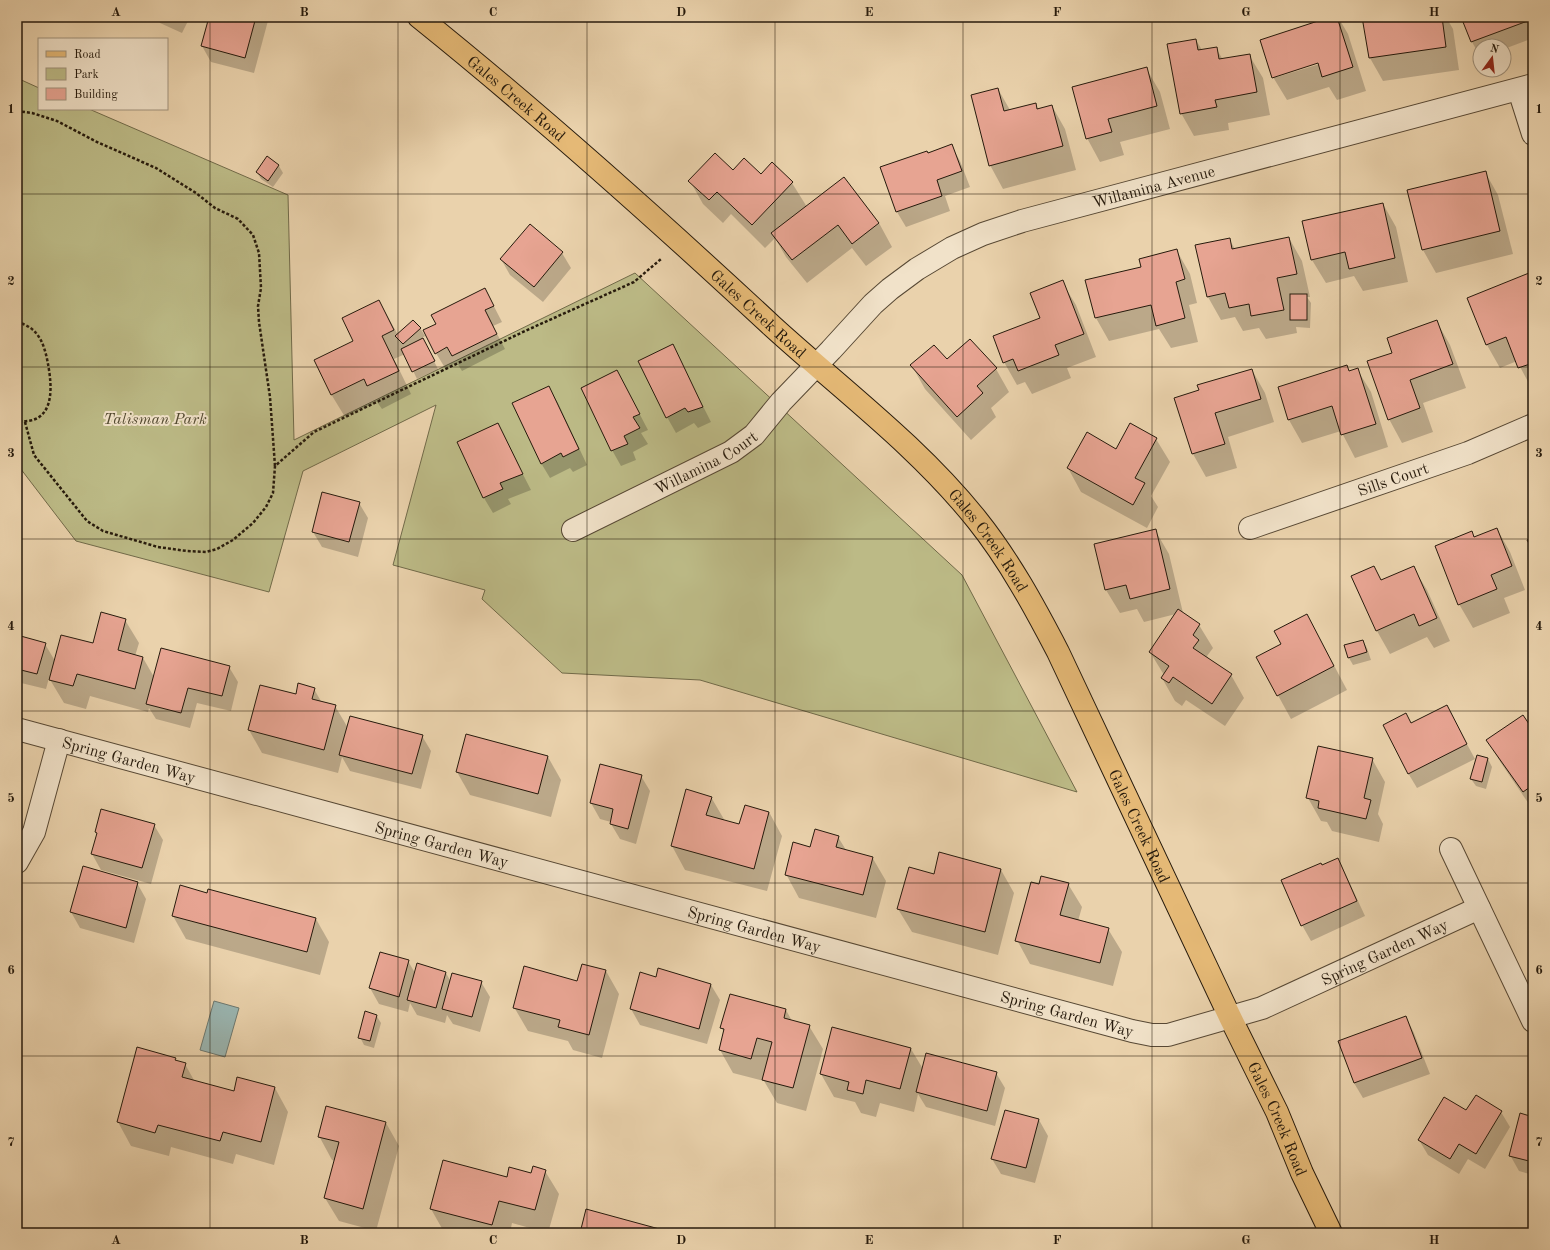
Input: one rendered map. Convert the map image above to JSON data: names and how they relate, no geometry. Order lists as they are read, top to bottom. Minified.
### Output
{"streets":{"main road":["Gales Creek Road"],"street":["Willamina Avenue","Willamina Court","Sills Court","Spring Garden Way"]},"crossings":[["Gales Creek Road","Willamina Avenue"],["Gales Creek Road","Willamina Court"],["Gales Creek Road","Spring Garden Way"],["Willamina Avenue","Willamina Court"]],"parks":["Talisman Park"],"legend":["Road","Park","Building"],"north":"top","grid":{"columns":["A","B","C","D","E","F","G","H"],"rows":["1","2","3","4","5","6","7"]}}
